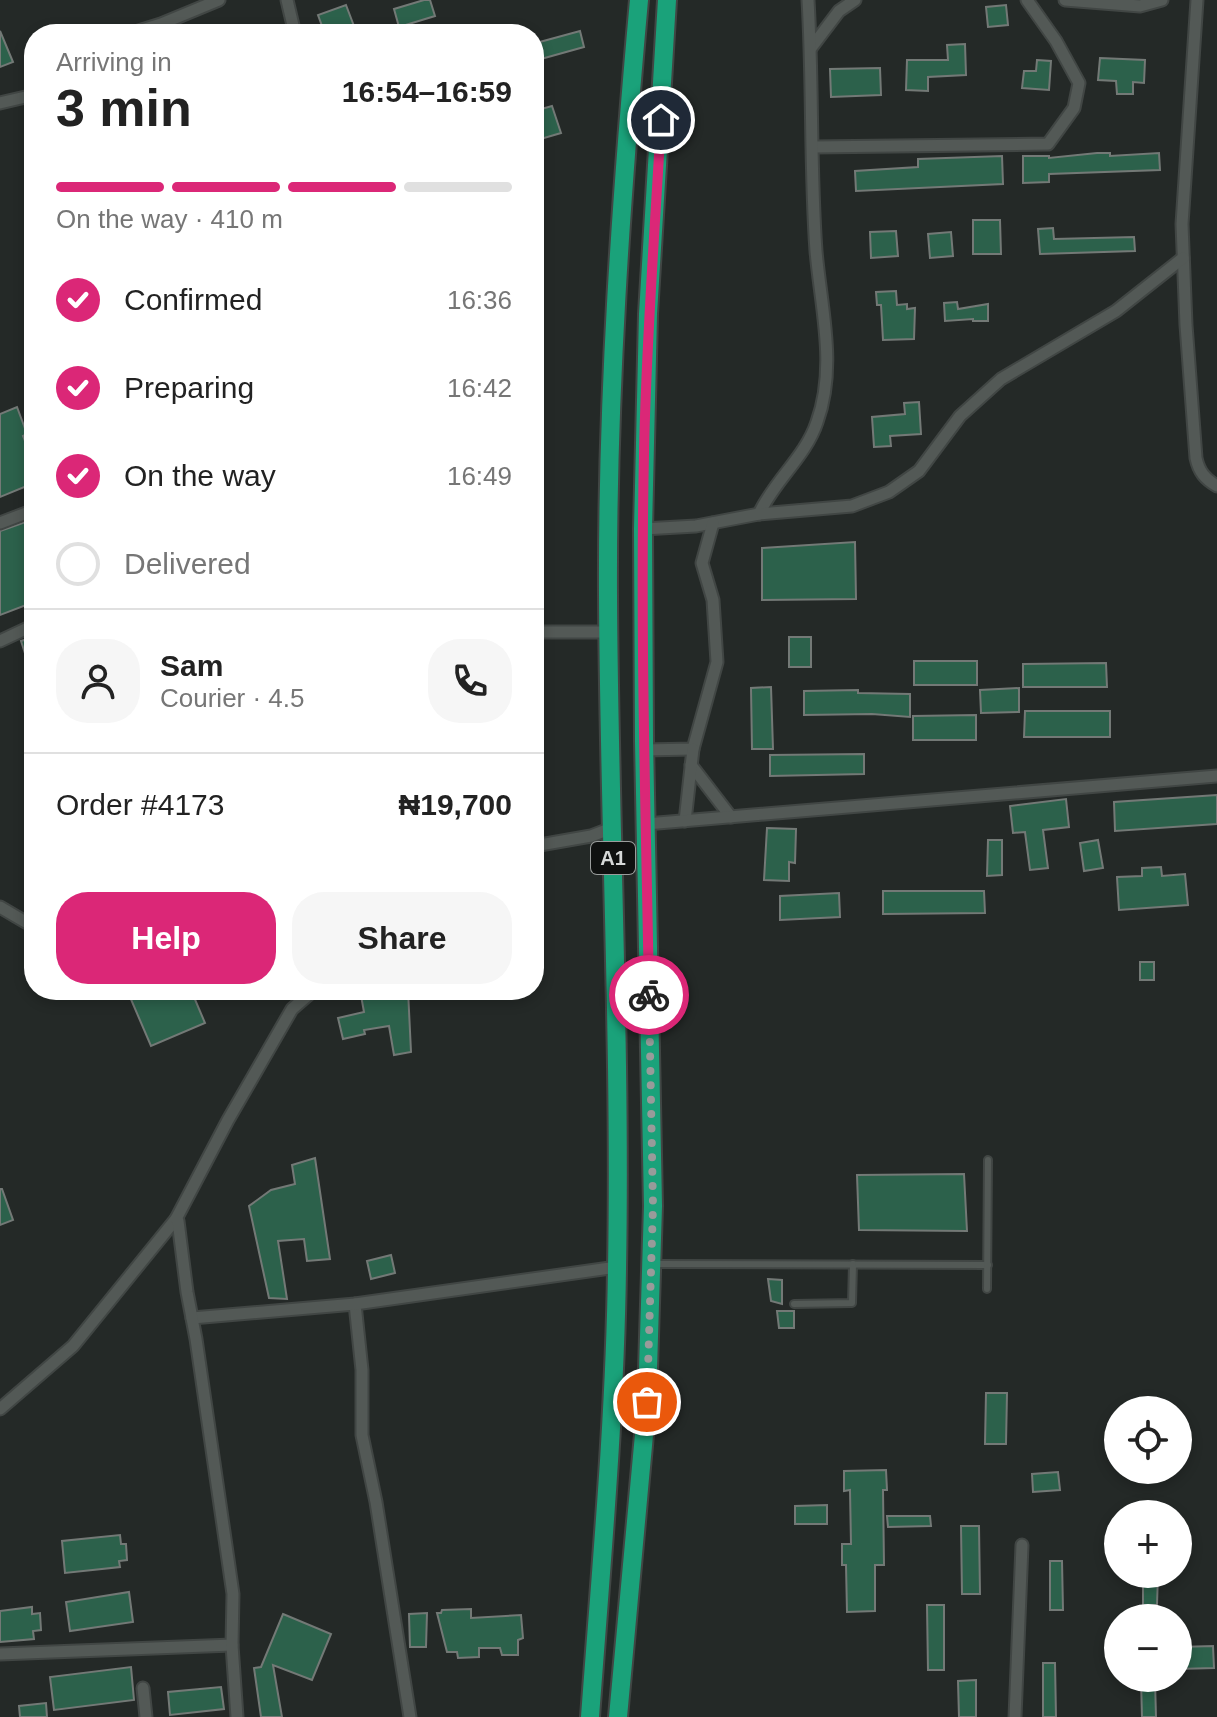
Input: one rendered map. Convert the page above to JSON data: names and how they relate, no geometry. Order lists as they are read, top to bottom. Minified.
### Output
{"streets":{"highway":["A1"]},"page":{"heading":["3 min","Arriving in","16:54–16:59"],"panel":["Sam","Courier · 4.5","Order #4173","₦19,700"],"bar":"On the way · 410 m","list":[["Confirmed","16:36"],["Preparing","16:42"],["On the way","16:49"],"Delivered"],"buttons":["Help","Share"],"map_buttons":["+","−"]}}
